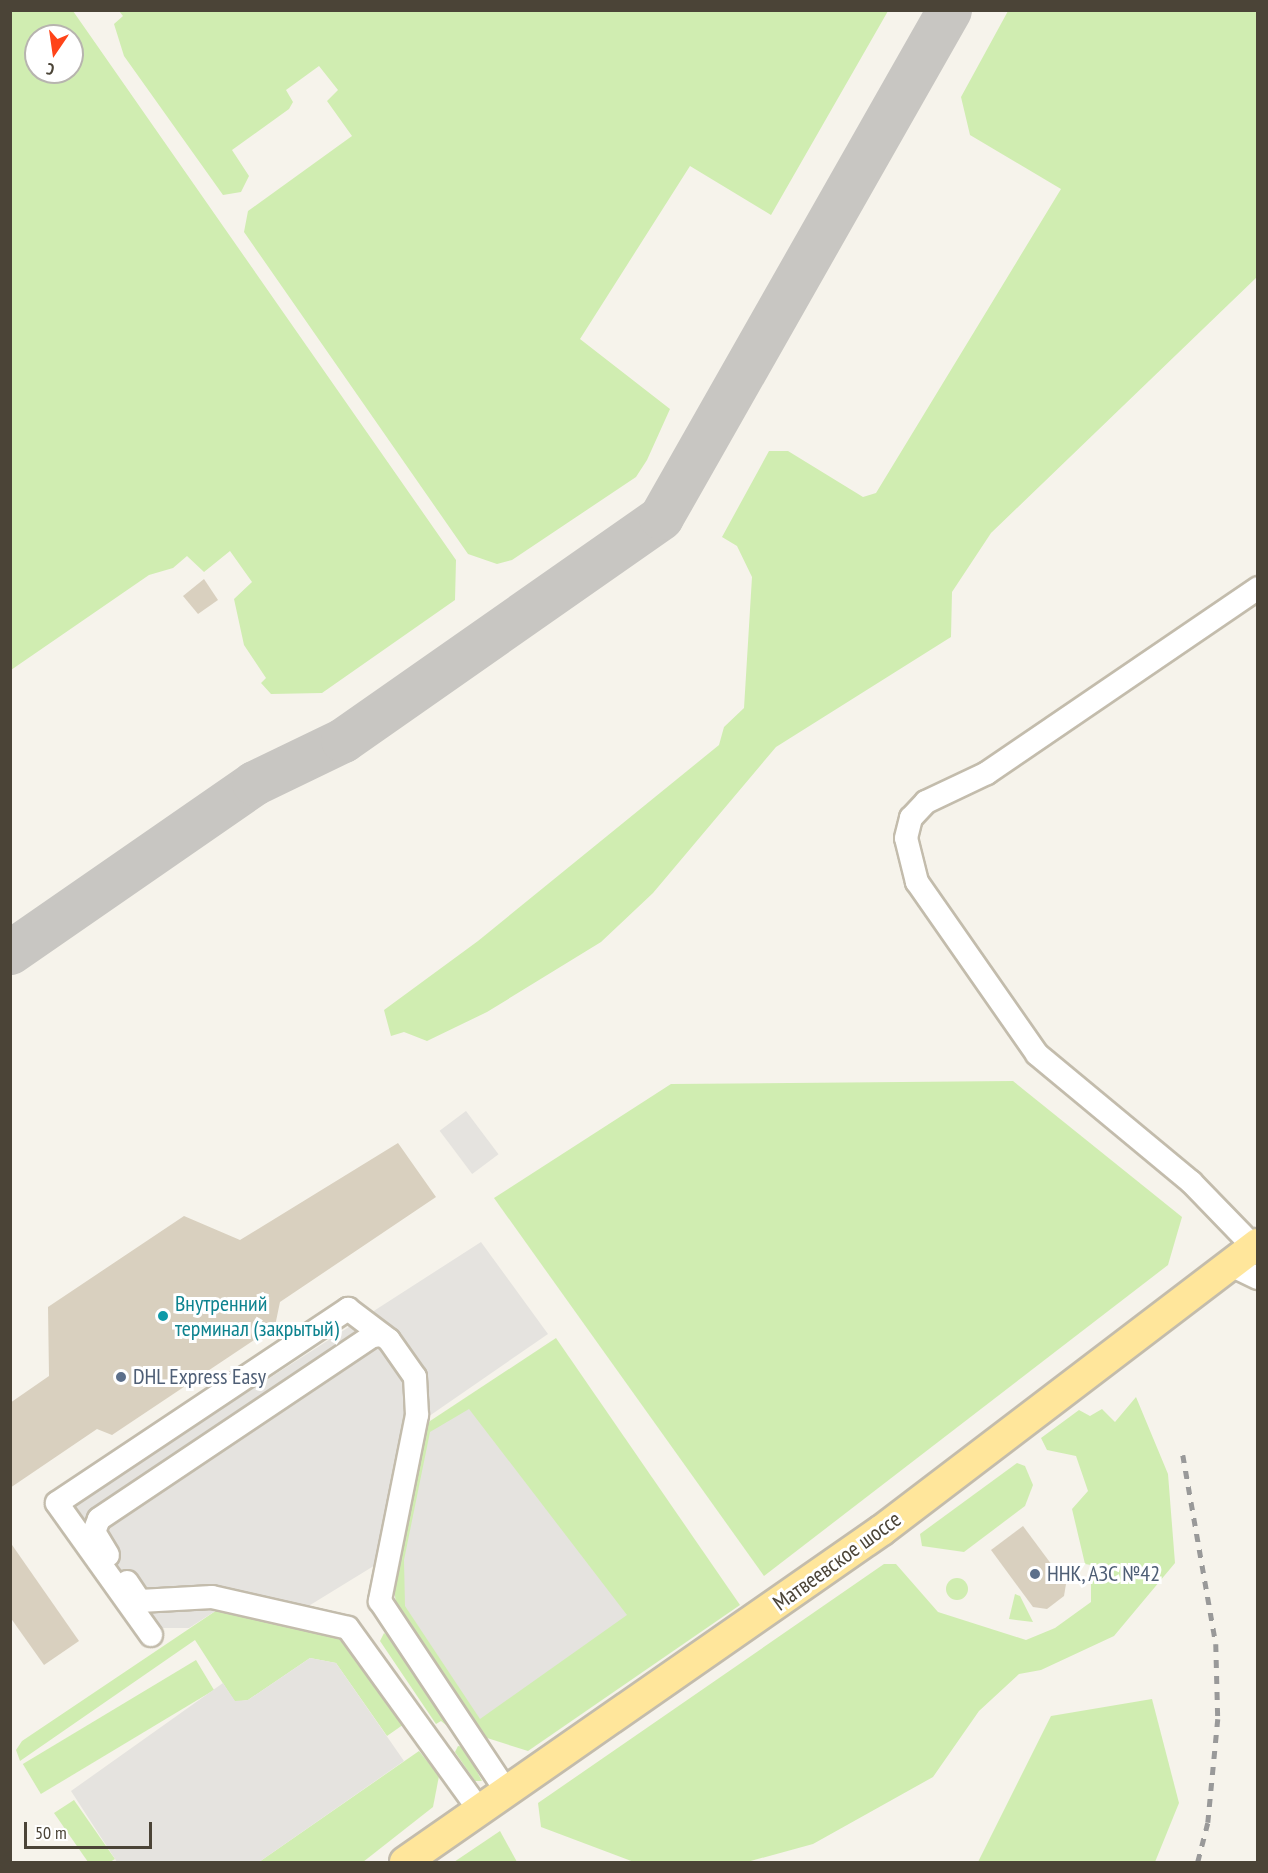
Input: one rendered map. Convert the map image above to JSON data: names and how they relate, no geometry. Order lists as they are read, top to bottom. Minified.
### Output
{"streets":{"main road":["Матвеевское шоссе"]},"places":["Внутренний терминал (закрытый)","DHL Express Easy","ННК, АЗС №42"],"scale_bar":"50 m","north":"bottom"}
